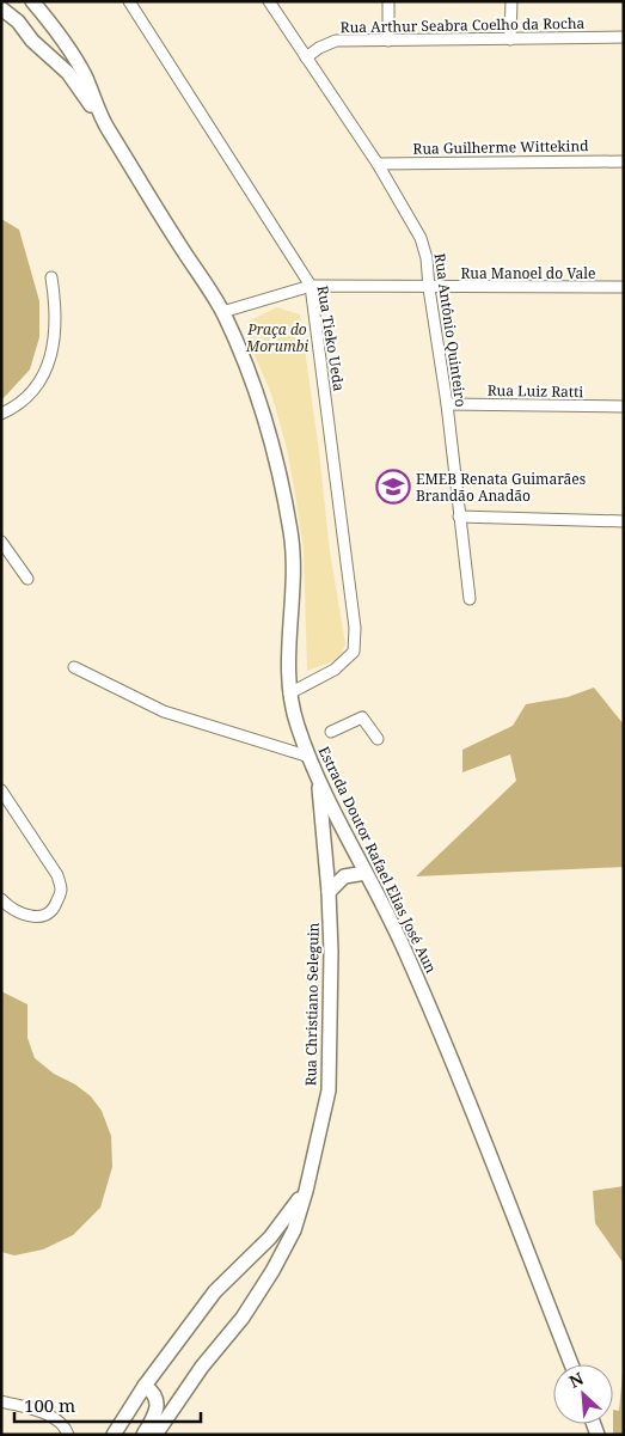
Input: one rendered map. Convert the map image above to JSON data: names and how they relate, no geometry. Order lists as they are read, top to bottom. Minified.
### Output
{"streets":{"main road":["Estrada Doutor Rafael Elias José Aun","Rua Christiano Seleguin"],"street":["Rua Arthur Seabra Coelho da Rocha","Rua Guilherme Wittekind","Rua Manoel do Vale","Rua Antônio Quinteiro","Rua Tieko Ueda","Rua Luiz Ratti"]},"crossings":[["Rua Arthur Seabra Coelho da Rocha","Rua Antônio Quinteiro"],["Rua Guilherme Wittekind","Rua Antônio Quinteiro"],["Rua Manoel do Vale","Rua Antônio Quinteiro"],["Rua Manoel do Vale","Rua Tieko Ueda"],["Rua Manoel do Vale","Estrada Doutor Rafael Elias José Aun"],["Rua Antônio Quinteiro","Rua Luiz Ratti"],["Rua Tieko Ueda","Estrada Doutor Rafael Elias José Aun"],["Estrada Doutor Rafael Elias José Aun","Rua Christiano Seleguin"]],"parks":["Praça do Morumbi"],"places":{"school or university":["EMEB Renata Guimarães Brandão Anadão"]},"scale_bar":"100 m","north":"top left"}
